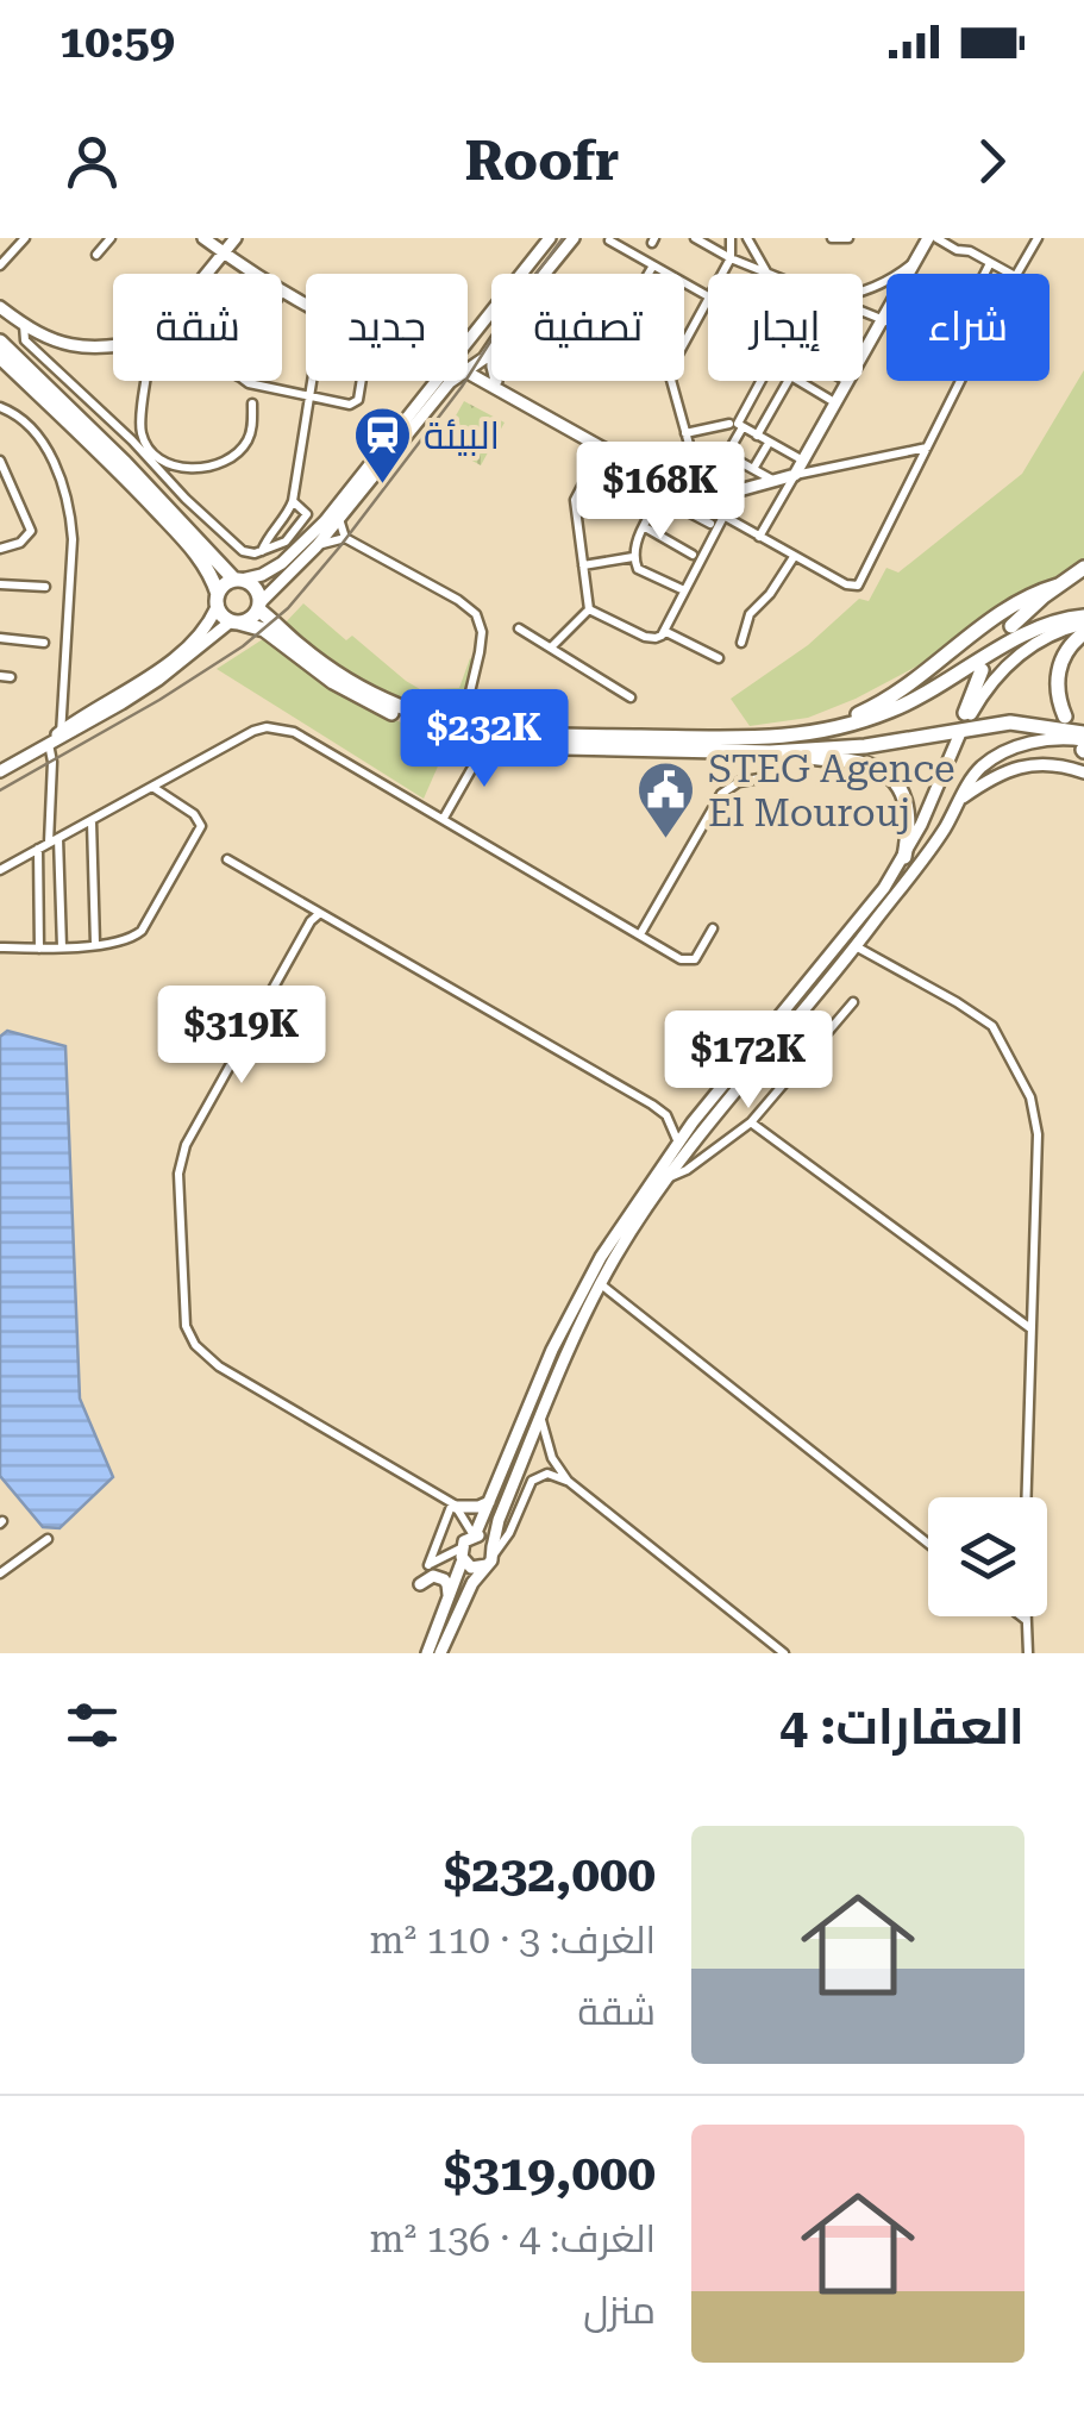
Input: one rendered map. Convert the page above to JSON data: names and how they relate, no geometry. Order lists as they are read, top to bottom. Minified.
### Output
{"places":{"station":["البيئة"],"public building":["STEG Agence El Mourouj"]},"page":{"status":"10:59","header":"Roofr","chip":["شراء","إيجار","تصفية","جديد","شقة"],"price":["$168K","$232K","$319K","$172K"],"heading":"العقارات: 4","list":[{"name":"$232,000","note":"الغرف: 3 · 110 m² · شقة"},{"name":"$319,000","note":"الغرف: 4 · 136 m² · منزل"}]}}
